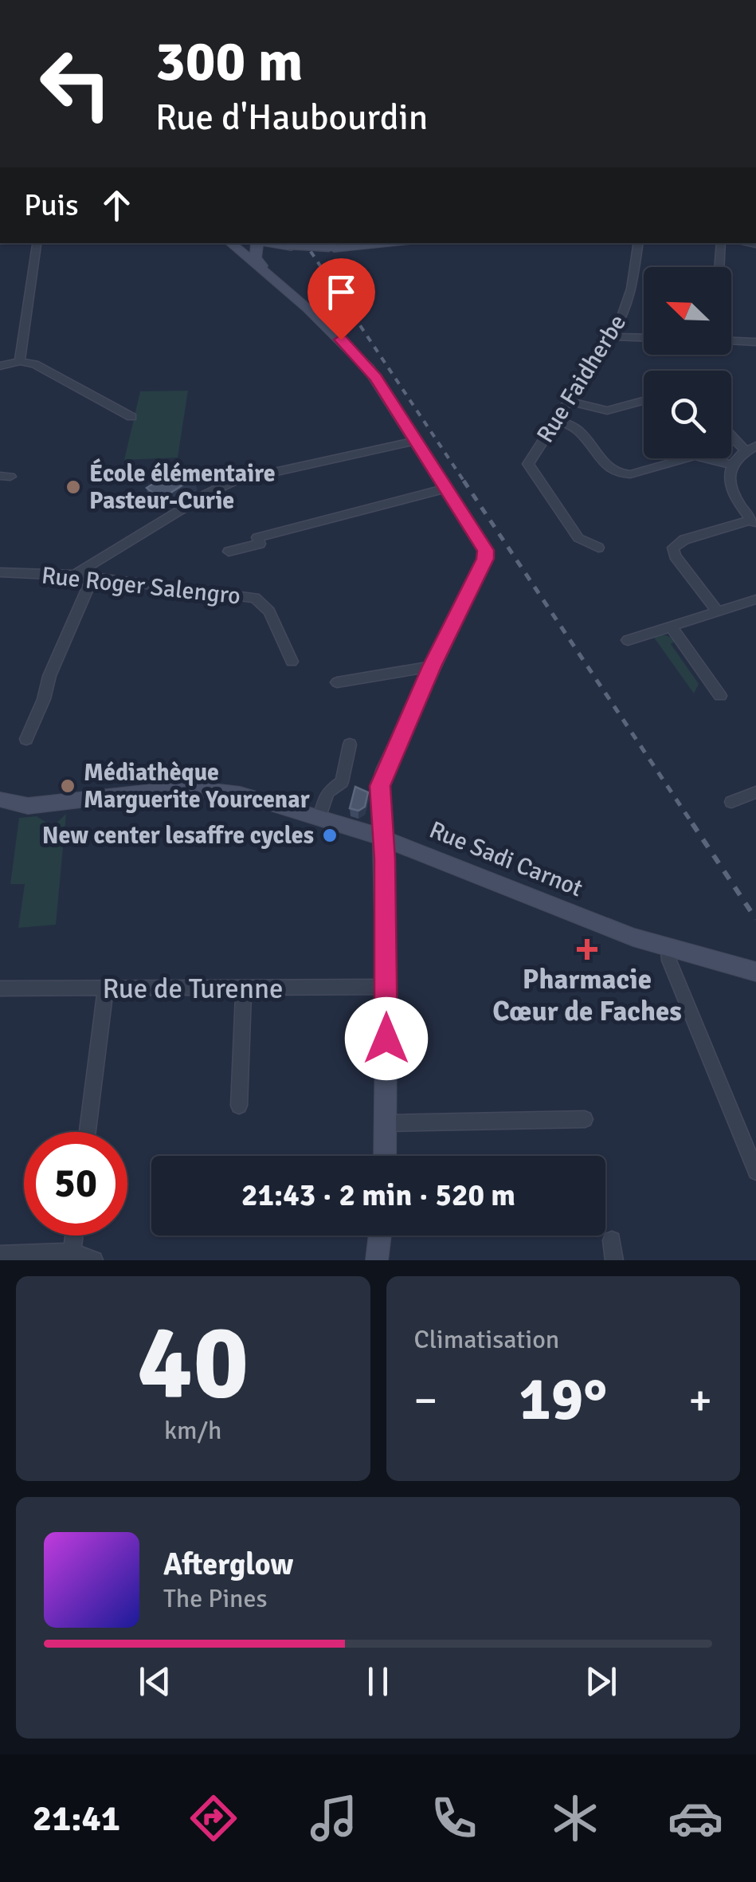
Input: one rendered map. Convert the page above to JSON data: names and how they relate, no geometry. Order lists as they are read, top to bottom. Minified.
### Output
{"streets":{"main road":["Rue Sadi Carnot"],"street":["Rue Faidherbe","Rue Roger Salengro","Rue de Turenne"]},"places":{"other":["École élémentaire Pasteur-Curie","Médiathèque Marguerite Yourcenar","New center lesaffre cycles"],"health":["Pharmacie Cœur de Faches"]},"north":"top left","page":{"turn":["300 m","Rue d'Haubourdin"],"then":"Puis","limit":"50","trip":"21:43 · 2 min · 520 m","tile":[["40","km/h"],"Climatisation"],"heat":["−","19°","+"],"song":["Afterglow","The Pines"],"tabs":"21:41"}}
